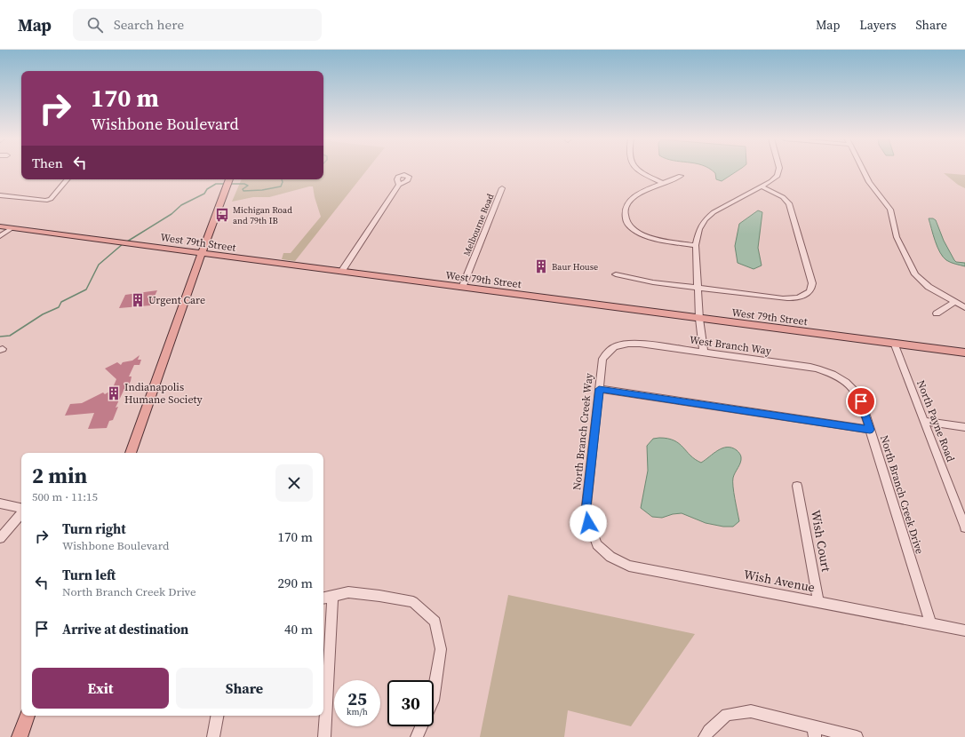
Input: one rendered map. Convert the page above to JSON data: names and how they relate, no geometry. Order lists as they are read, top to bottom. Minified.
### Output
{"streets":{"main road":["West 79th Street"],"street":["Melbourne Road","West Branch Way","North Payne Road","North Branch Creek Way","North Branch Creek Drive","Wish Court","Wish Avenue"]},"crossings":[["Melbourne Road","West 79th Street"],["West 79th Street","North Payne Road"],["West Branch Way","North Branch Creek Way"],["West Branch Way","North Branch Creek Drive"],["North Branch Creek Way","Wish Avenue"],["North Branch Creek Drive","Wish Avenue"],["Wish Court","Wish Avenue"]],"places":{"bus stop":["Michigan Road and 79th IB"],"building":["Baur House","Urgent Care","Indianapolis Humane Society"]},"page":{"header":"Map","search":"Search here","nav":["Map","Layers","Share"],"turn":["170 m","Wishbone Boulevard"],"then":"Then","heading":["2 min","500 m · 11:15"],"list":[{"name":"Turn right","note":"Wishbone Boulevard","value":"170 m"},{"name":"Turn left","note":"North Branch Creek Drive","value":"290 m"},{"name":"Arrive at destination","value":"40 m"}],"buttons":["Exit","Share"],"speed":"25 km/h","limit":"30"}}
